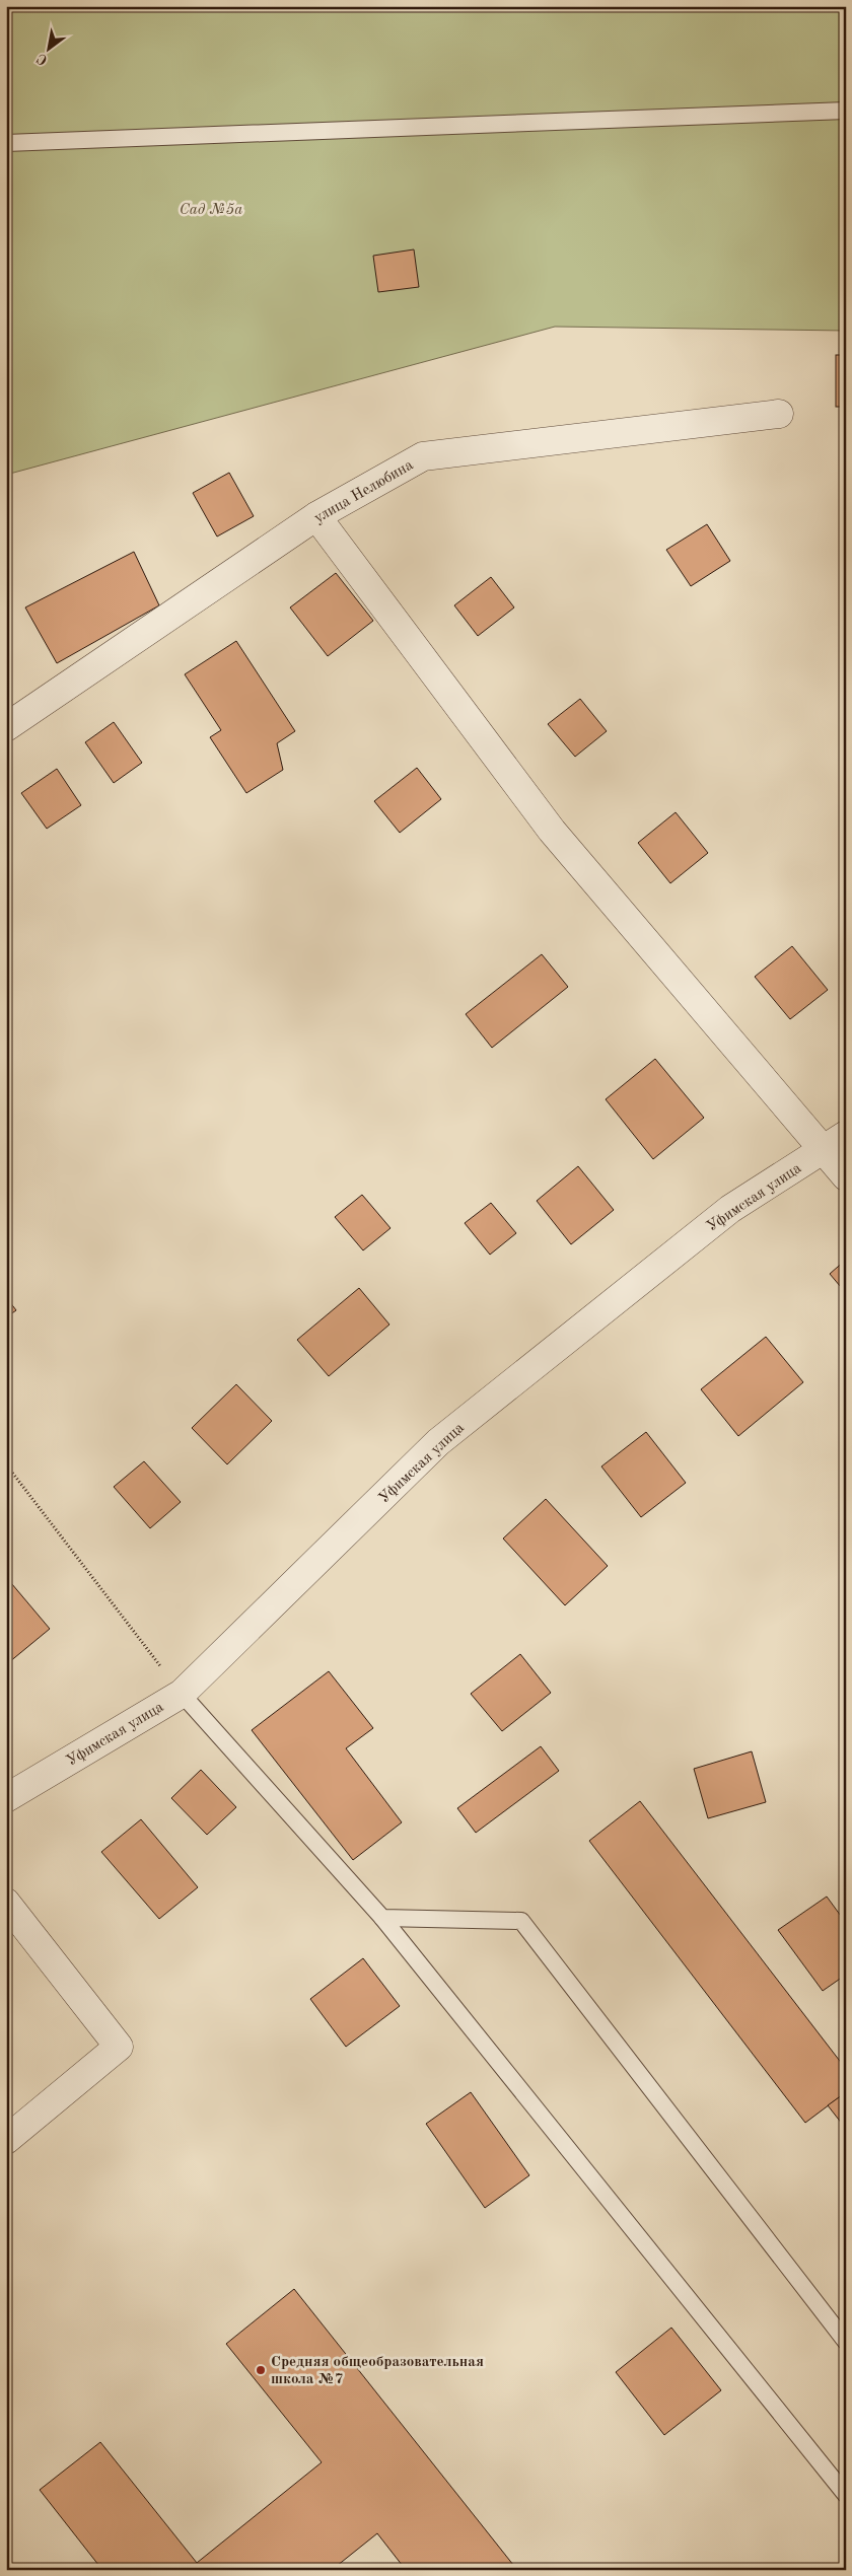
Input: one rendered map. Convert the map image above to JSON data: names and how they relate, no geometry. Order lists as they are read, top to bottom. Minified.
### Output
{"streets":{"street":["улица Нелюбина","Уфимская улица"]},"parks":["Сад №5а"],"places":["Средняя общеобразовательная школа №7"],"north":"bottom left"}
